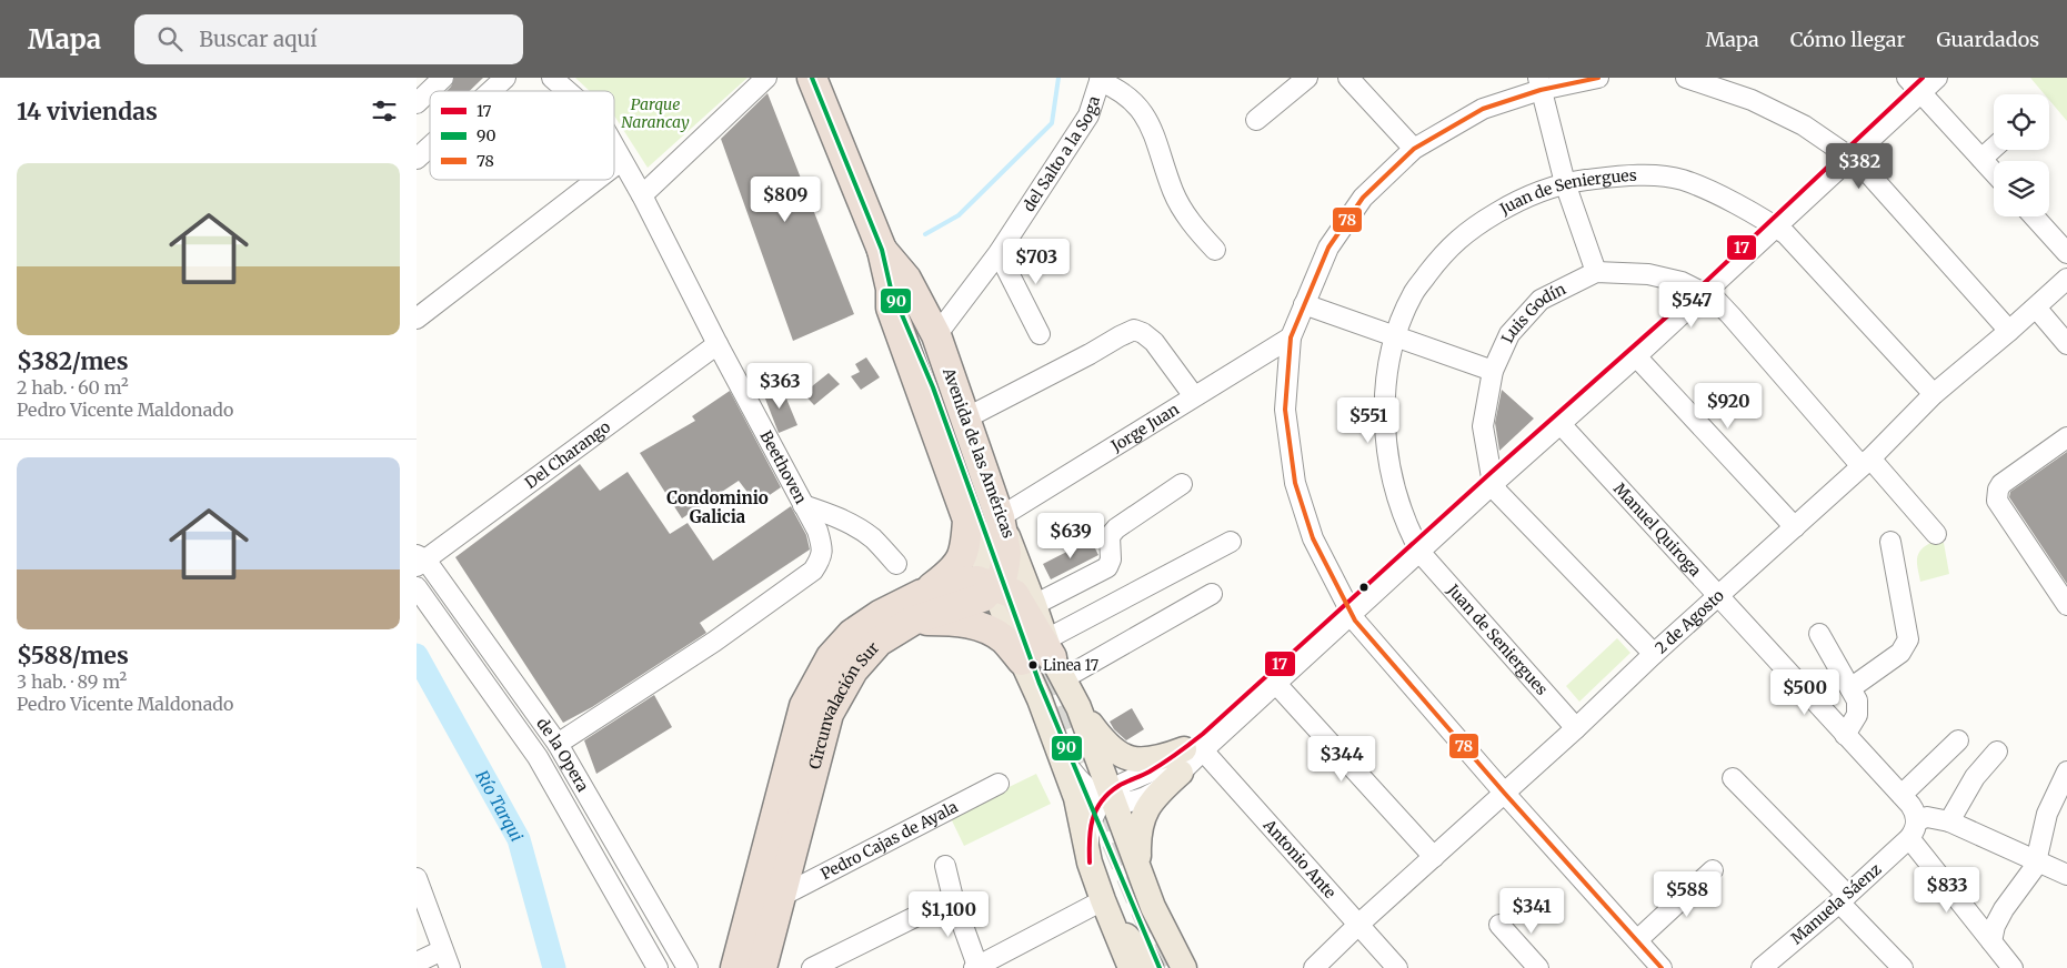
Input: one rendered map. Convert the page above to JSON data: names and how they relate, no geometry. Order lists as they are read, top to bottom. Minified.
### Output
{"streets":{"highway":["Avenida de las Américas","Circunvalación Sur"],"street":["del Salto a la Soga","Juan de Seniergues","Luis Godín","Jorge Juan","Del Charango","Beethoven","Manuel Quiroga","2 de Agosto","de la Opera","Pedro Cajas de Ayala","Antonio Ante","Manuela Sáenz"]},"crossings":[["del Salto a la Soga","Avenida de las Américas"],["Juan de Seniergues","2 de Agosto"],["Luis Godín","2 de Agosto"],["Jorge Juan","Avenida de las Américas"],["Del Charango","Beethoven"],["Del Charango","de la Opera"],["Beethoven","de la Opera"],["Manuel Quiroga","2 de Agosto"],["Manuel Quiroga","Manuela Sáenz"],["2 de Agosto","Antonio Ante"],["Circunvalación Sur","Pedro Cajas de Ayala"]],"districts":["Condominio Galicia"],"water":["Río Tarqui"],"parks":["Parque Narancay"],"places":["Linea 17"],"lines":["transit line 17","transit line 90","transit line 78"],"legend":["17","90","78"],"page":{"header":"Mapa","search":"Buscar aquí","nav":["Mapa","Cómo llegar","Guardados"],"heading":"14 viviendas","price":["$382","$809","$703","$547","$363","$920","$551","$639","$500","$344","$833","$588","$341","$1,100"],"list":[{"name":"$382/mes","note":"2 hab. · 60 m² · Pedro Vicente Maldonado"},{"name":"$588/mes","note":"3 hab. · 89 m² · Pedro Vicente Maldonado"}]}}
